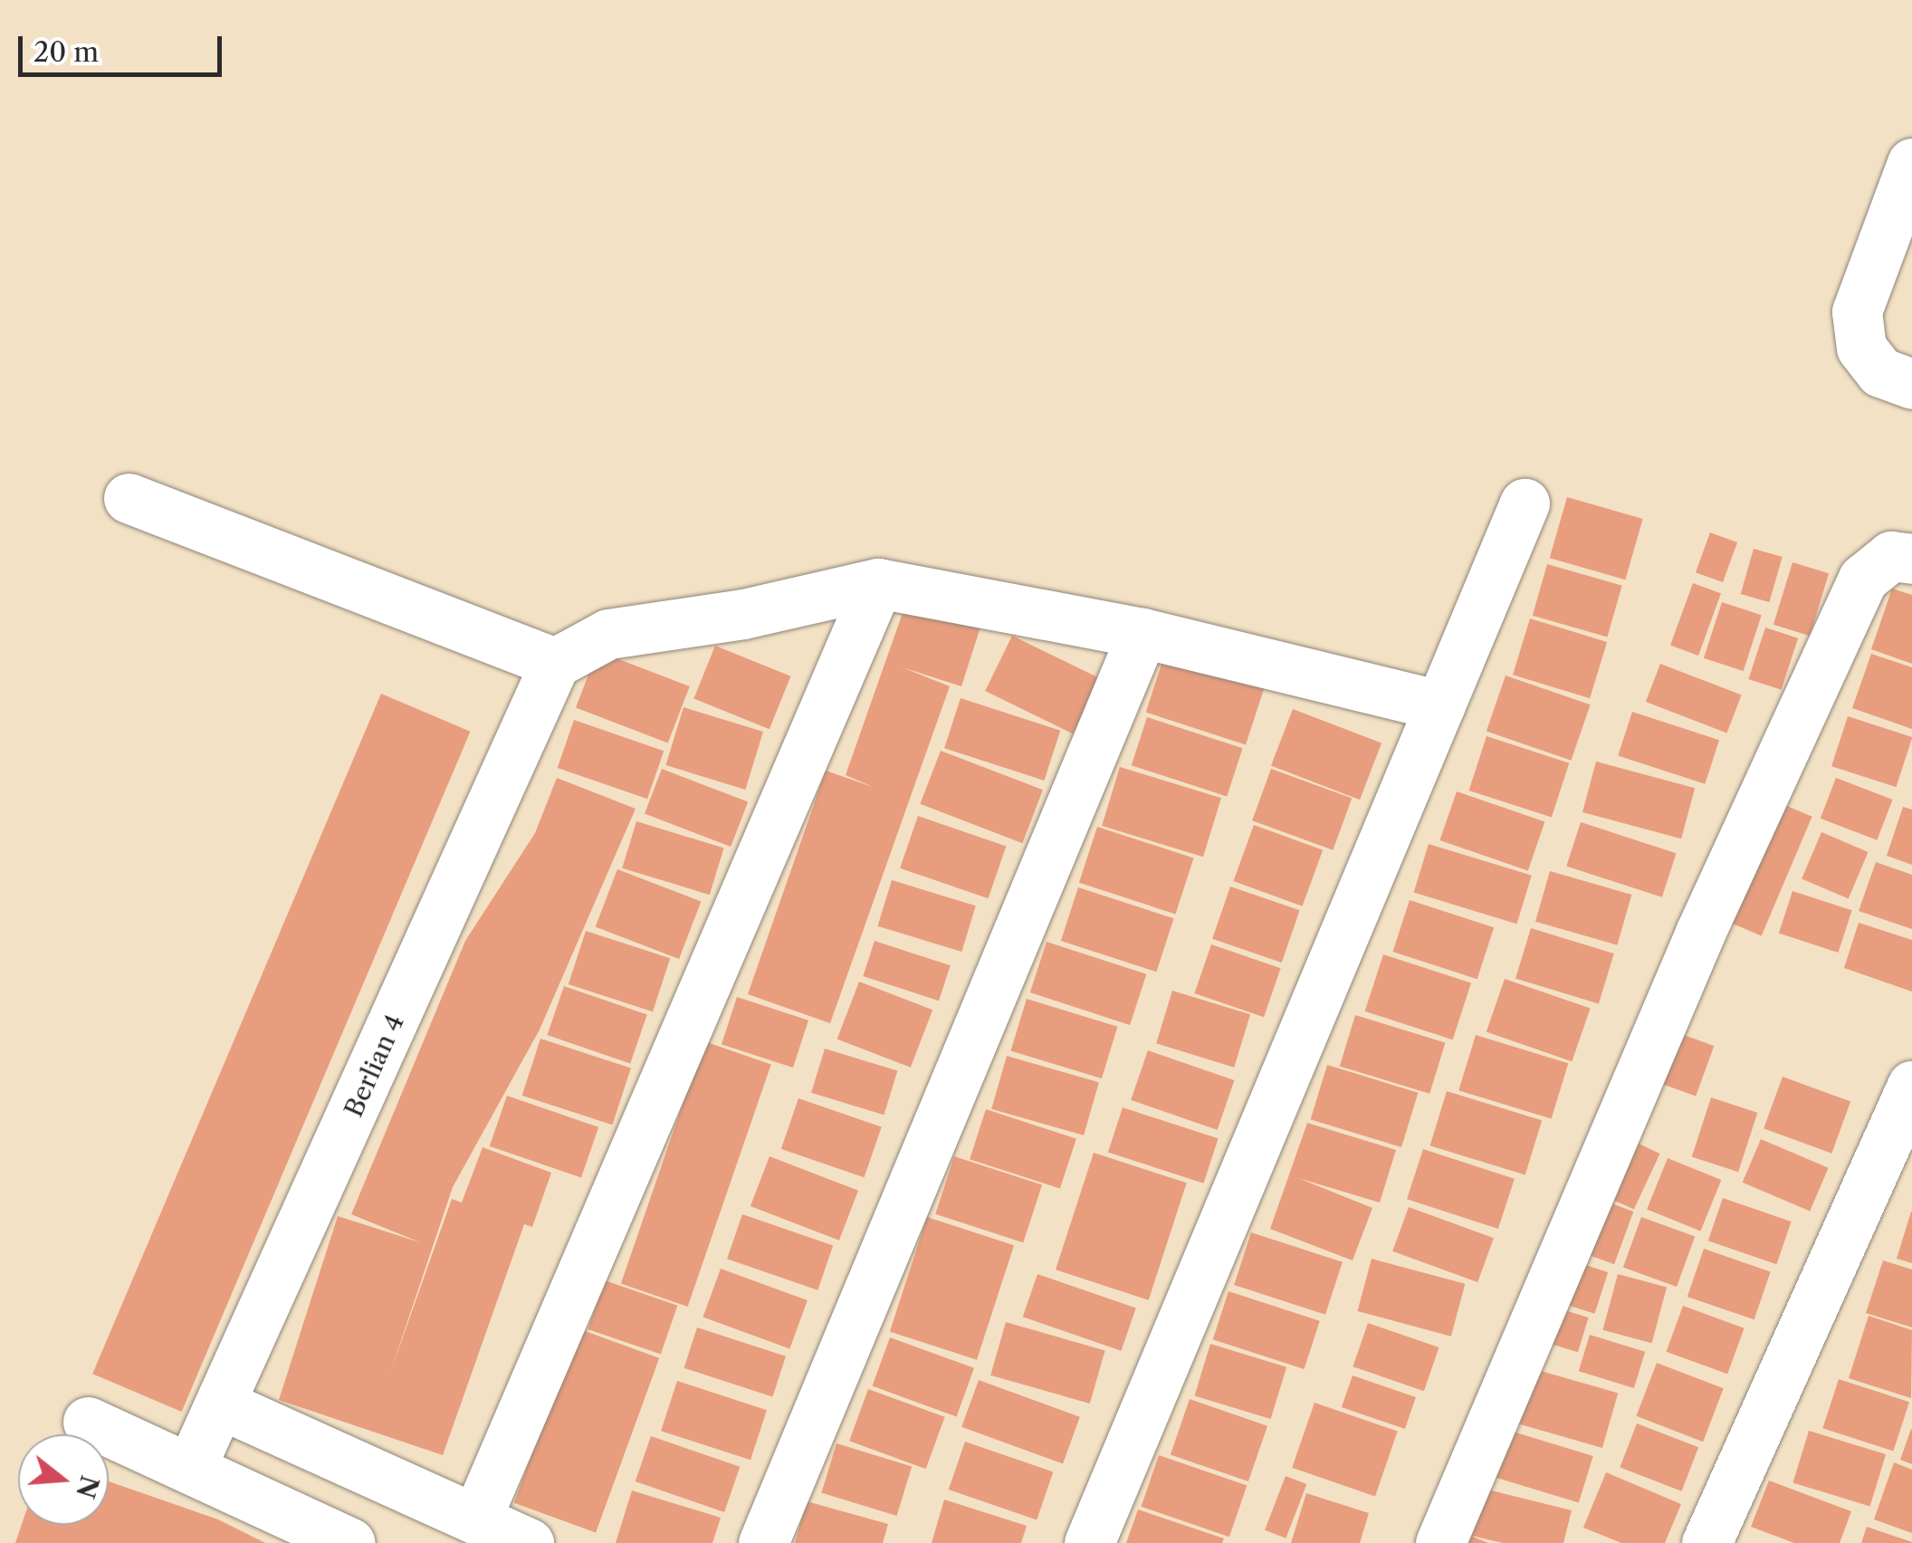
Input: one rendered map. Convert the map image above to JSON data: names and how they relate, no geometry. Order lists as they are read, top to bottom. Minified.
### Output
{"streets":{"street":["Berlian 4"]},"scale_bar":"20 m","north":"right"}
